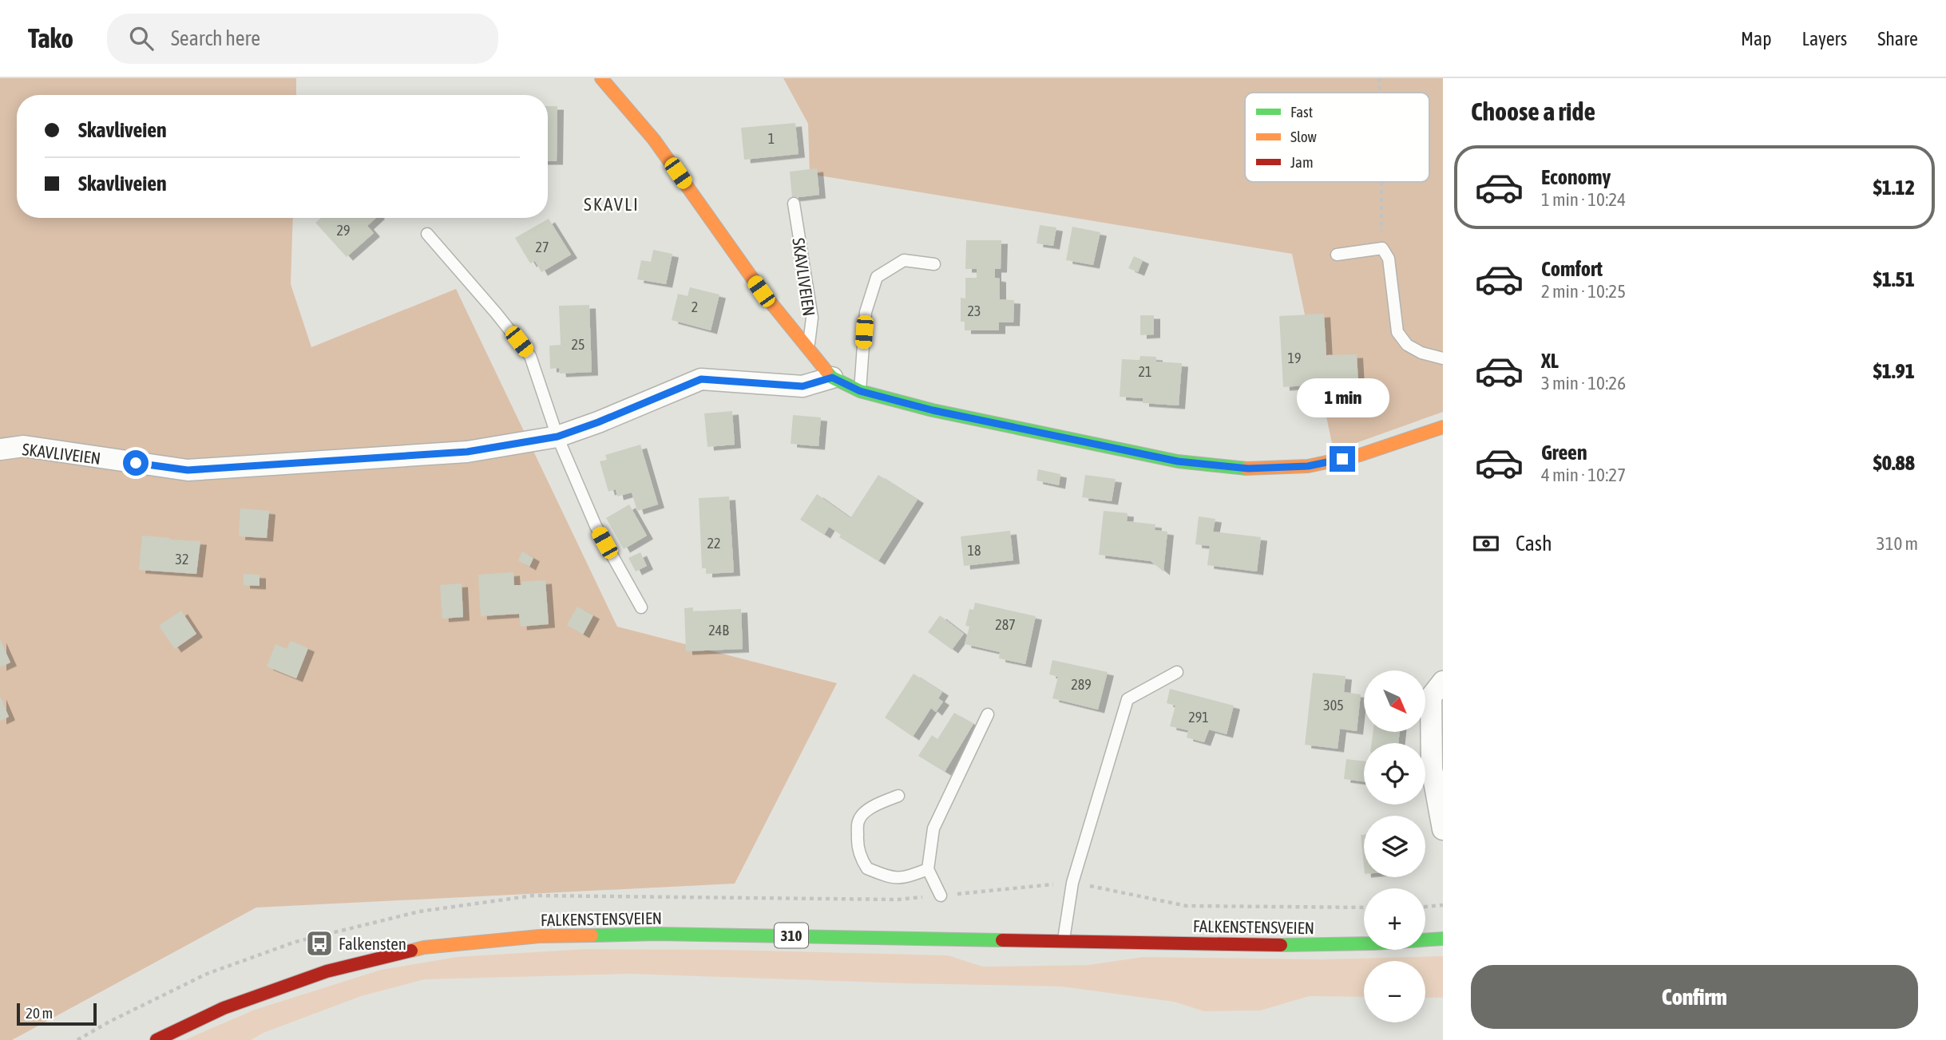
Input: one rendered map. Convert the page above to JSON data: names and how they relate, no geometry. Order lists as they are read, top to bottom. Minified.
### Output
{"streets":{"main road":["SKAVLIVEIEN","FALKENSTENSVEIEN","310"]},"districts":["SKAVLI"],"places":{"bus stop":["Falkensten"]},"house_numbers":["1","29","27","2","23","25","19","21","22","18","32","287","24B","289","305","291"],"legend":["Fast","Slow","Jam"],"scale_bar":"20 m","north":"bottom right","page":{"header":"Tako","search":"Search here","nav":["Map","Layers","Share"],"heading":"Choose a ride","banner":["Skavliveien","Skavliveien"],"list":[{"name":"Economy","note":"1 min · 10:24","value":"$1.12"},{"name":"Comfort","note":"2 min · 10:25","value":"$1.51"},{"name":"XL","note":"3 min · 10:26","value":"$1.91"},{"name":"Green","note":"4 min · 10:27","value":"$0.88"}],"bubble":"1 min","pay":["Cash","310 m"],"map_buttons":["+","−"],"buttons":"Confirm","scale":"20 m"}}
